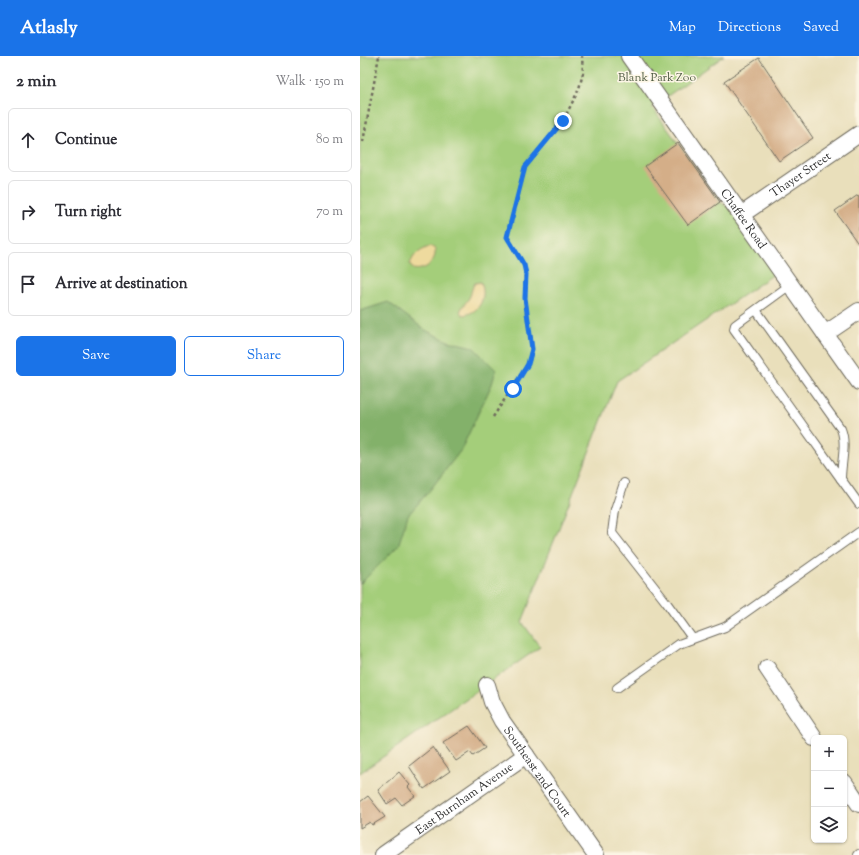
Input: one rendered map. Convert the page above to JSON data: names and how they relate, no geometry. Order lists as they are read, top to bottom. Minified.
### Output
{"streets":{"street":["Thayer Street","Chaffee Road","Southeast 2nd Court","East Burnham Avenue"]},"crossings":[["Thayer Street","Chaffee Road"],["Southeast 2nd Court","East Burnham Avenue"]],"parks":["Blank Park Zoo"],"page":{"header":"Atlasly","nav":["Map","Directions","Saved"],"heading":["2 min","Walk · 150 m"],"list":[["Continue","80 m"],["Turn right","70 m"],"Arrive at destination"],"buttons":["Save","Share"],"map_buttons":["+","−"]}}
